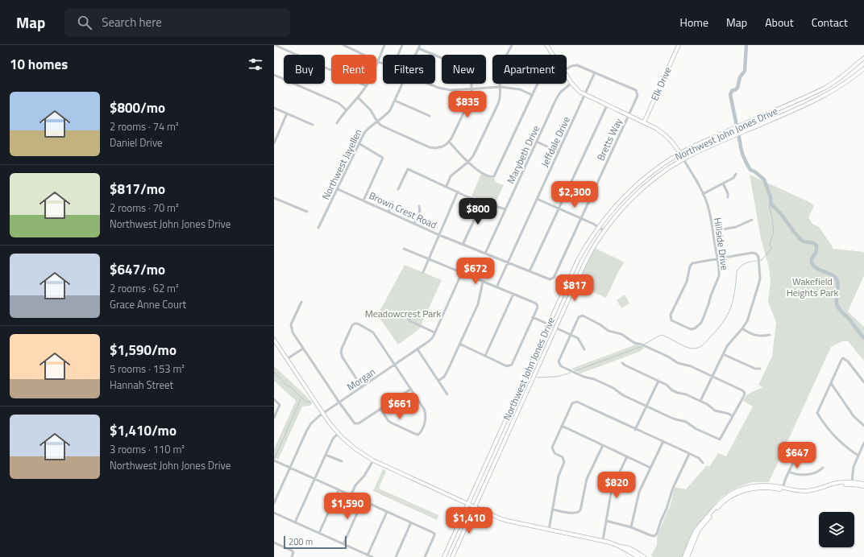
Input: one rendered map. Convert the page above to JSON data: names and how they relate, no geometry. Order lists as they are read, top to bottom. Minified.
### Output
{"streets":{"main road":["Elk Drive","Northwest John Jones Drive"],"street":["Bretts Way","Jeffdale Drive","Marybeth Drive","Northwest Jayellen","Brown Crest Road","Hillside Drive","Morgan"]},"crossings":[["Northwest John Jones Drive","Hillside Drive"],["Bretts Way","Jeffdale Drive"],["Bretts Way","Brown Crest Road"],["Jeffdale Drive","Brown Crest Road"],["Marybeth Drive","Brown Crest Road"],["Northwest Jayellen","Brown Crest Road"]],"parks":["Wakefield Heights Park","Meadowcrest Park"],"scale_bar":"200 m","page":{"header":"Map","search":"Search here","nav":["Home","Map","About","Contact"],"heading":"10 homes","chip":["Buy","Rent","Filters","New","Apartment"],"list":[{"name":"$800/mo","note":"2 rooms · 74 m² · Daniel Drive"},{"name":"$817/mo","note":"2 rooms · 70 m² · Northwest John Jones Drive"},{"name":"$647/mo","note":"2 rooms · 62 m² · Grace Anne Court"},{"name":"$1,590/mo","note":"5 rooms · 153 m² · Hannah Street"},{"name":"$1,410/mo","note":"3 rooms · 110 m² · Northwest John Jones Drive"}],"price":["$835","$2,300","$800","$672","$817","$661","$647","$820","$1,590","$1,410"],"scale":"200 m"}}
